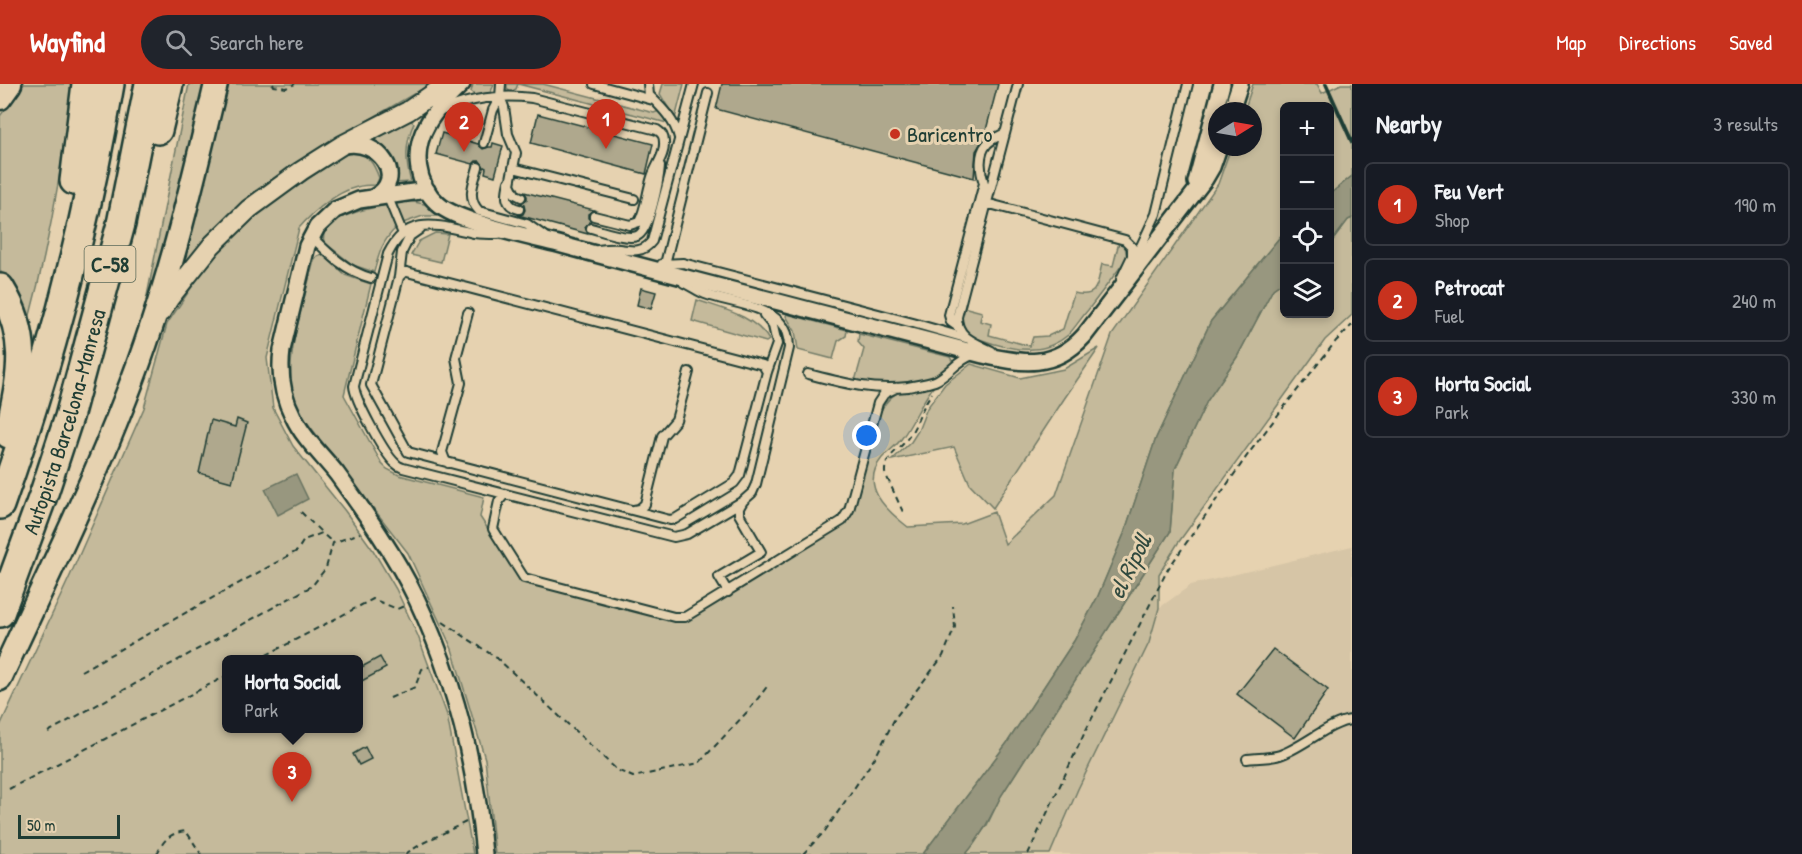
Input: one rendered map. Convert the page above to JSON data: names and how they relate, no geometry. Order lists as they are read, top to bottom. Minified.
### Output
{"streets":{"highway":["C-58","Autopista Barcelona-Manresa"]},"water":["el Ripoll"],"places":["Baricentro"],"scale_bar":"50 m","north":"right","page":{"header":"Wayfind","search":"Search here","nav":["Map","Directions","Saved"],"heading":["Nearby","3 results"],"pins":["1","2","3"],"map_buttons":["+","−"],"list":[{"mark":"1","name":"Feu Vert","note":"Shop","value":"190 m"},{"mark":"2","name":"Petrocat","note":"Fuel","value":"240 m"},{"mark":"3","name":"Horta Social","note":"Park","value":"330 m"}],"popup":["Horta Social","Park"],"scale":"50 m"}}
